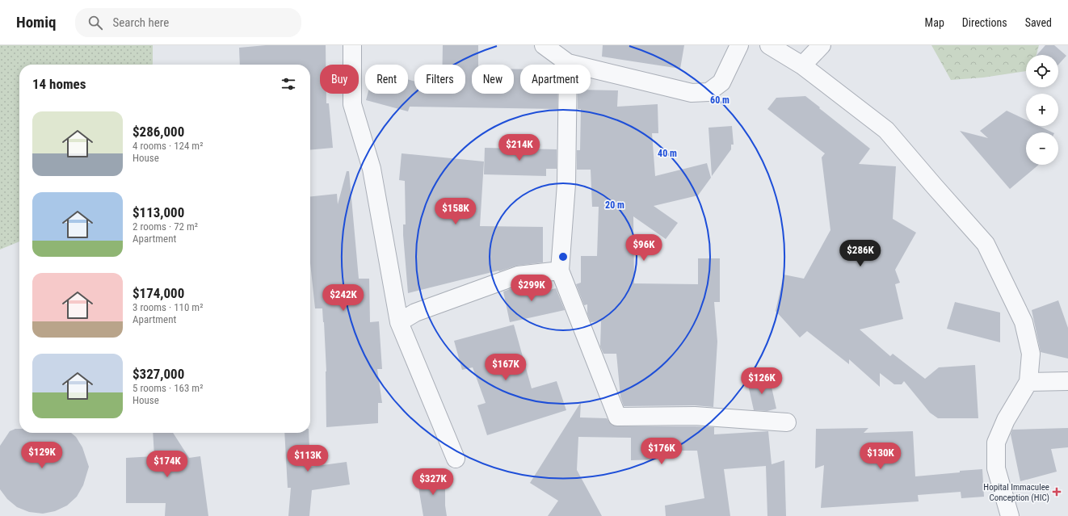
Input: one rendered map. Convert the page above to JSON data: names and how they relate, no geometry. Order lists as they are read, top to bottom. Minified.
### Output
{"places":{"health":["Hopital Immaculee Conception (HIC)"]},"page":{"header":"Homiq","search":"Search here","nav":["Map","Directions","Saved"],"map_buttons":["+","−"],"chip":["Buy","Rent","Filters","New","Apartment"],"heading":"14 homes","list":[{"name":"$286,000","note":"4 rooms · 124 m² · House"},{"name":"$113,000","note":"2 rooms · 72 m² · Apartment"},{"name":"$174,000","note":"3 rooms · 110 m² · Apartment"},{"name":"$327,000","note":"5 rooms · 163 m² · House"}],"price":["$214K","$158K","$96K","$286K","$299K","$242K","$167K","$126K","$176K","$129K","$130K","$113K","$174K","$327K"]},"rings":["60 m","40 m","20 m"]}
